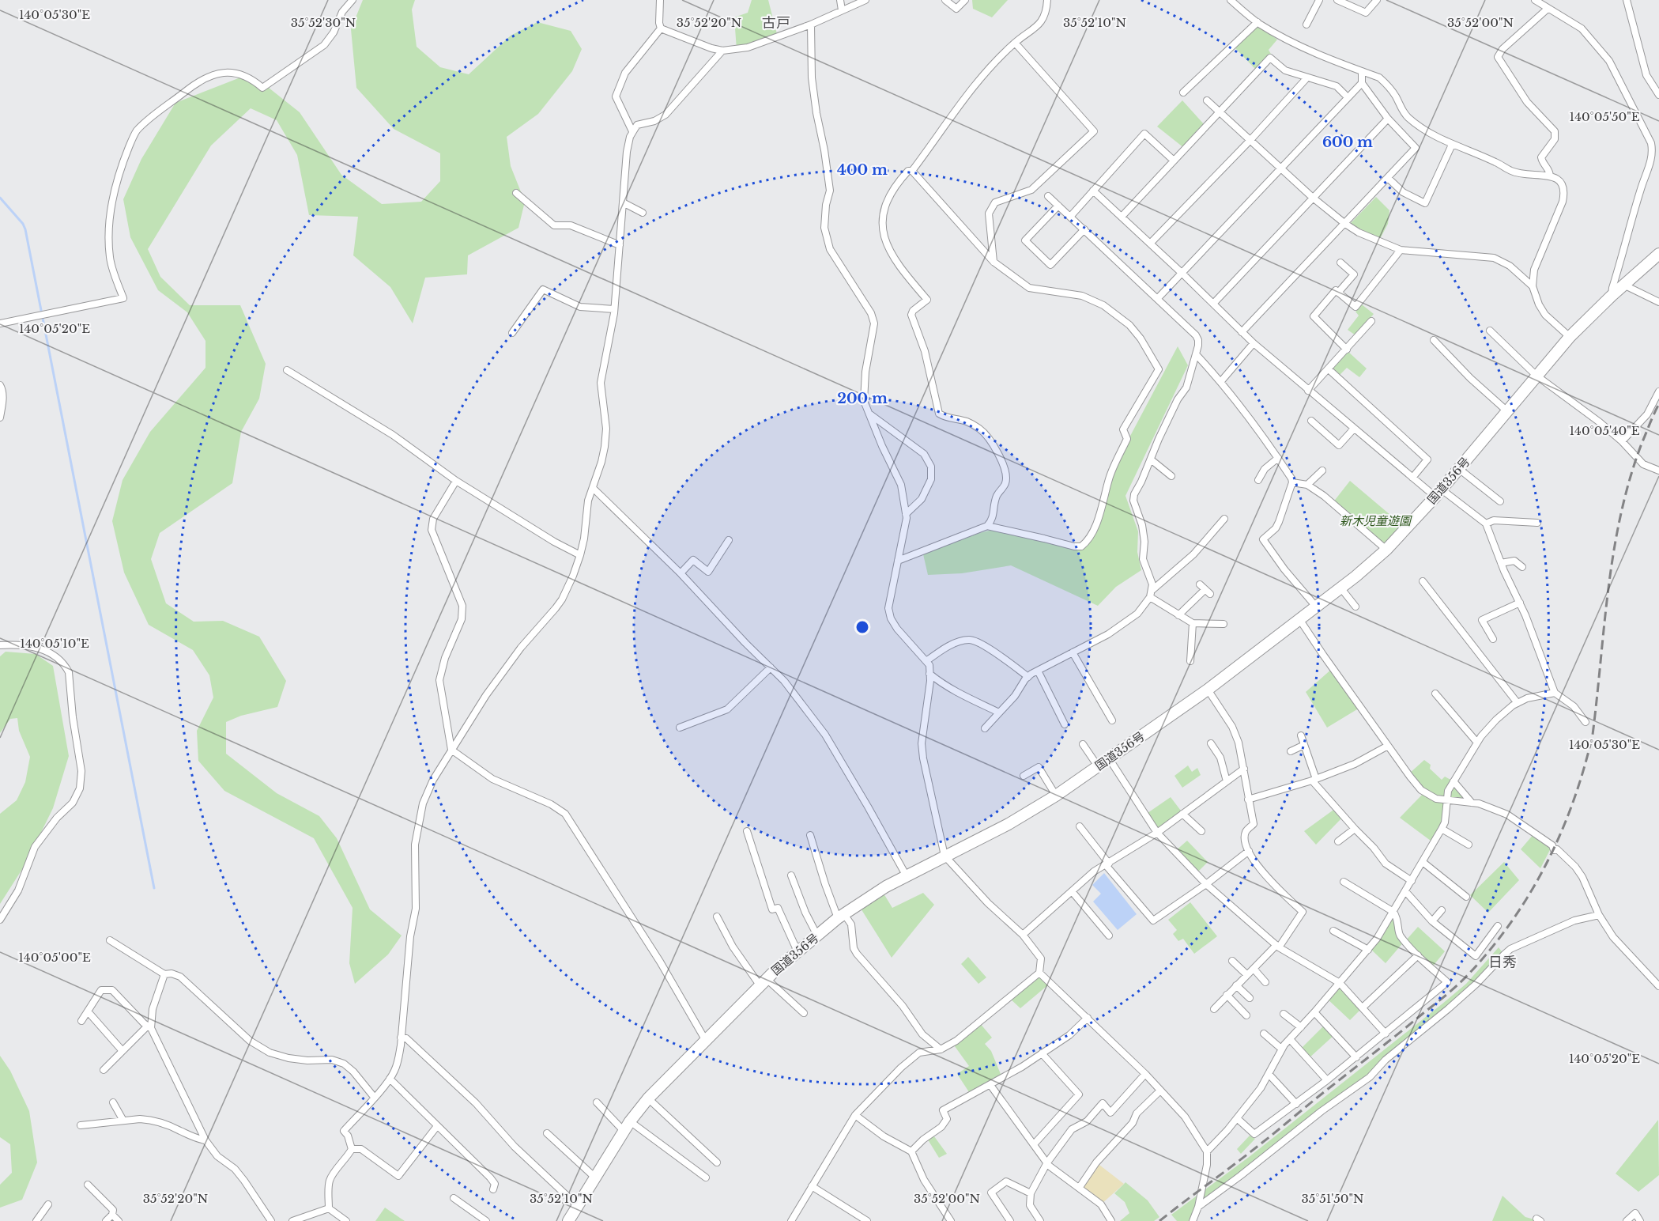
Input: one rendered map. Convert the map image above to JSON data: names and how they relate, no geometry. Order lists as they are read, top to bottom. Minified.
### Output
{"streets":{"highway":["国道356号"]},"districts":["古戸","日秀"],"parks":["新木児童遊園"],"coordinates":["140°05'30\"E","35°52'20\"N","35°52'10\"N","35°52'00\"N","35°52'30\"N","140°05'50\"E","140°05'20\"E","140°05'40\"E","140°05'10\"E","140°05'00\"E","35°51'50\"N"],"rings":["600 m","400 m","200 m"]}
